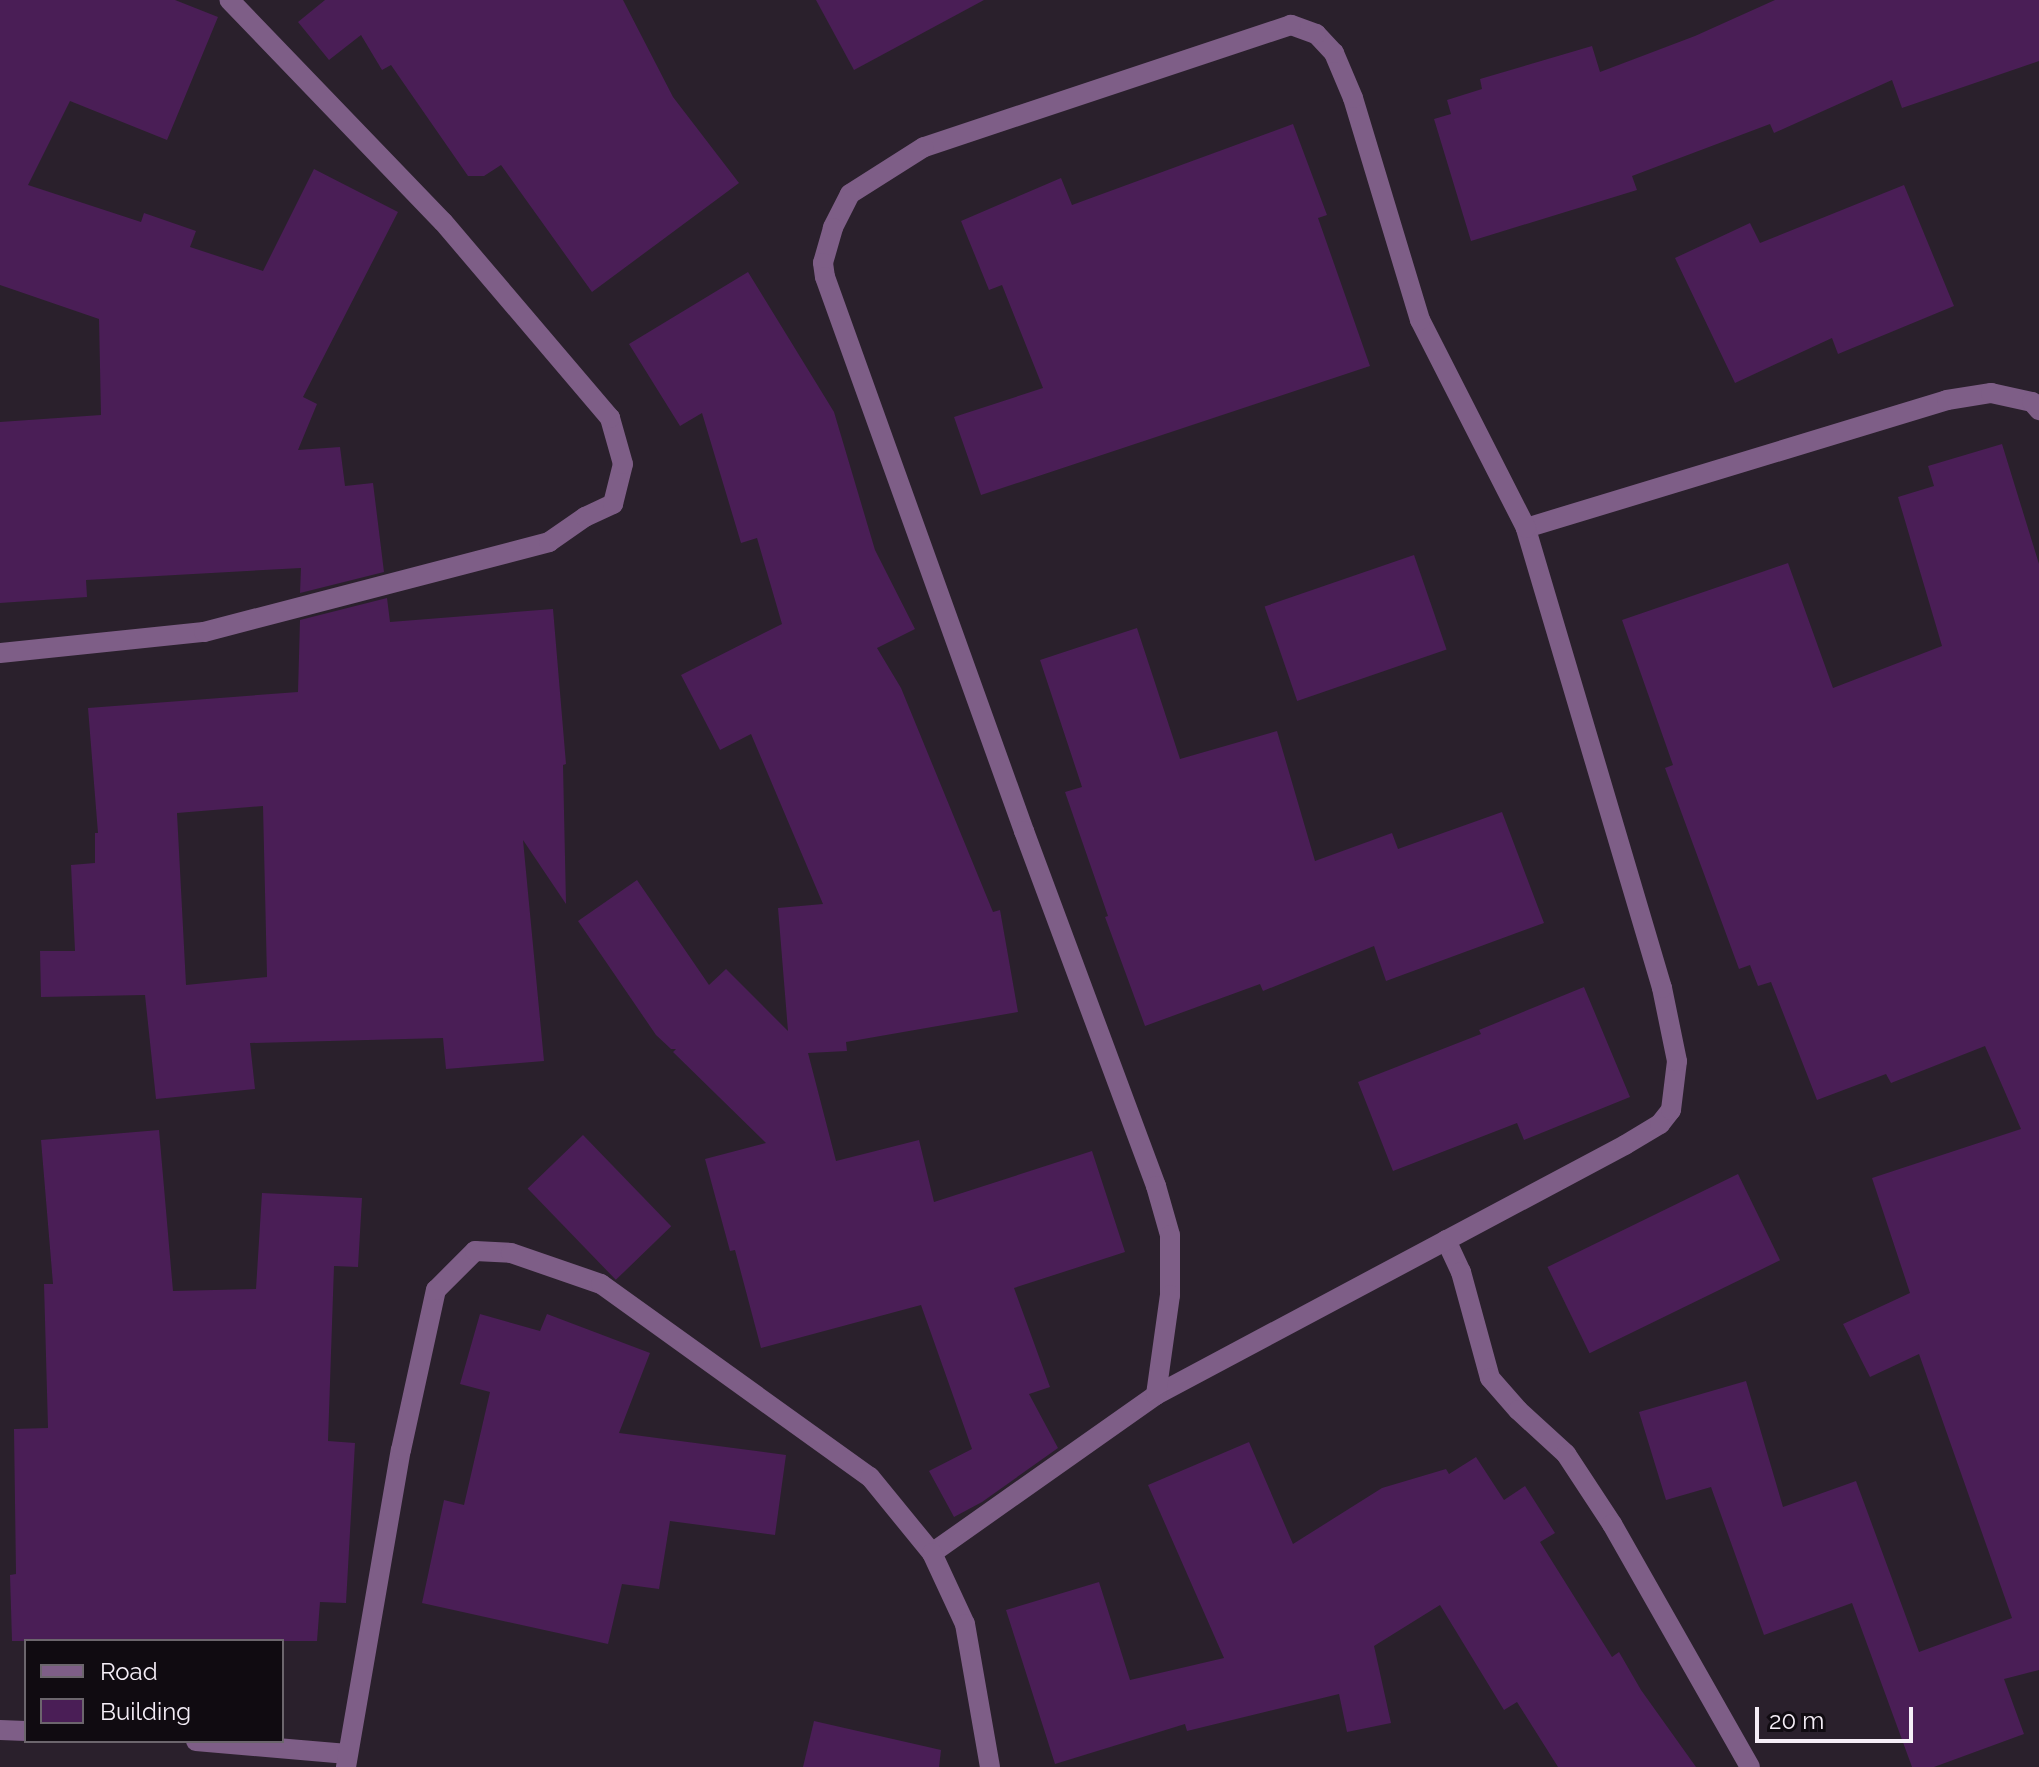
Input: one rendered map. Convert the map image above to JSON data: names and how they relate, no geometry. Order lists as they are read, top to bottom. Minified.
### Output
{"legend":["Road","Building"],"scale_bar":"20 m"}
